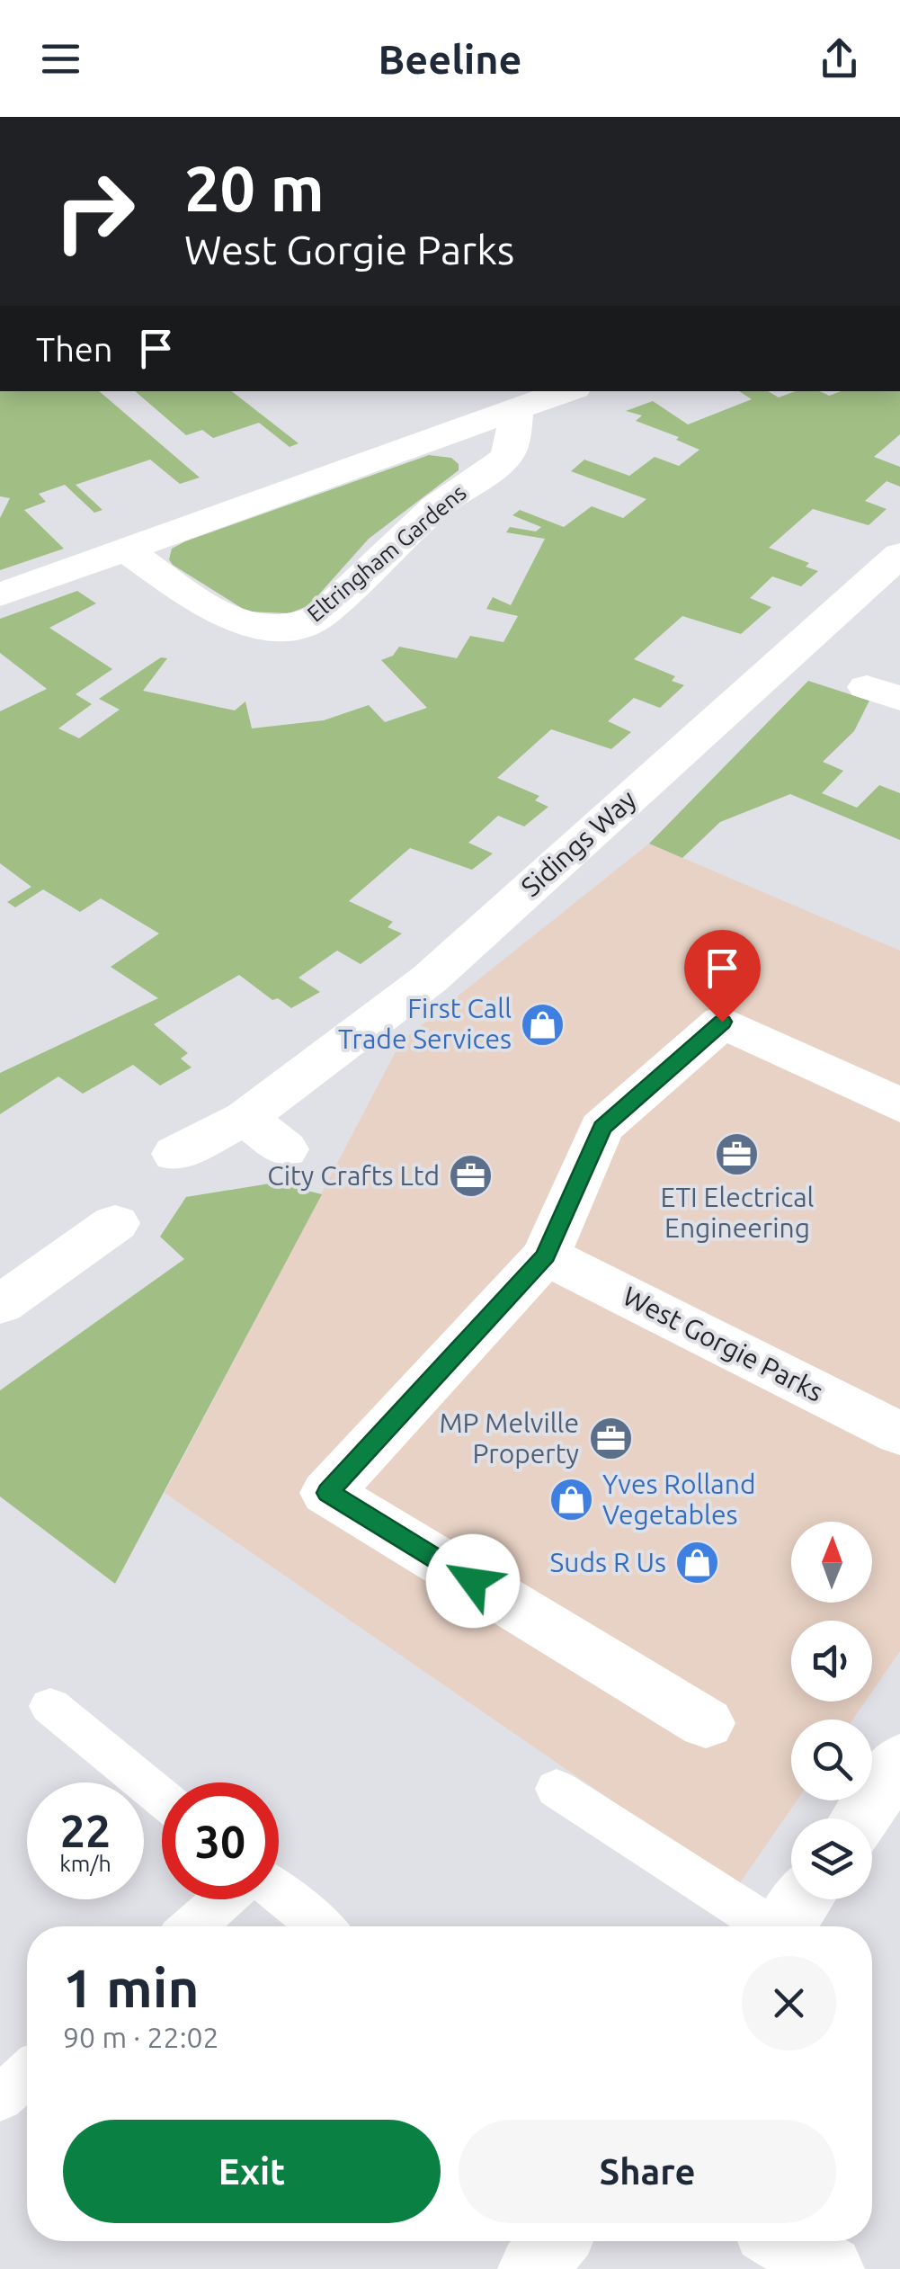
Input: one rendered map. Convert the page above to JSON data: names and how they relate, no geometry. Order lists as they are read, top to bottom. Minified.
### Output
{"streets":{"street":["Eltringham Gardens","Sidings Way","West Gorgie Parks"]},"places":{"shop":["First Call Trade Services","Yves Rolland Vegetables","Suds R Us"],"office":["ETI Electrical Engineering","City Crafts Ltd","MP Melville Property"]},"north":"top","page":{"header":"Beeline","turn":["20 m","West Gorgie Parks"],"then":"Then","speed":"22 km/h","limit":"30","heading":["1 min","90 m · 22:02"],"buttons":["Exit","Share"]}}
